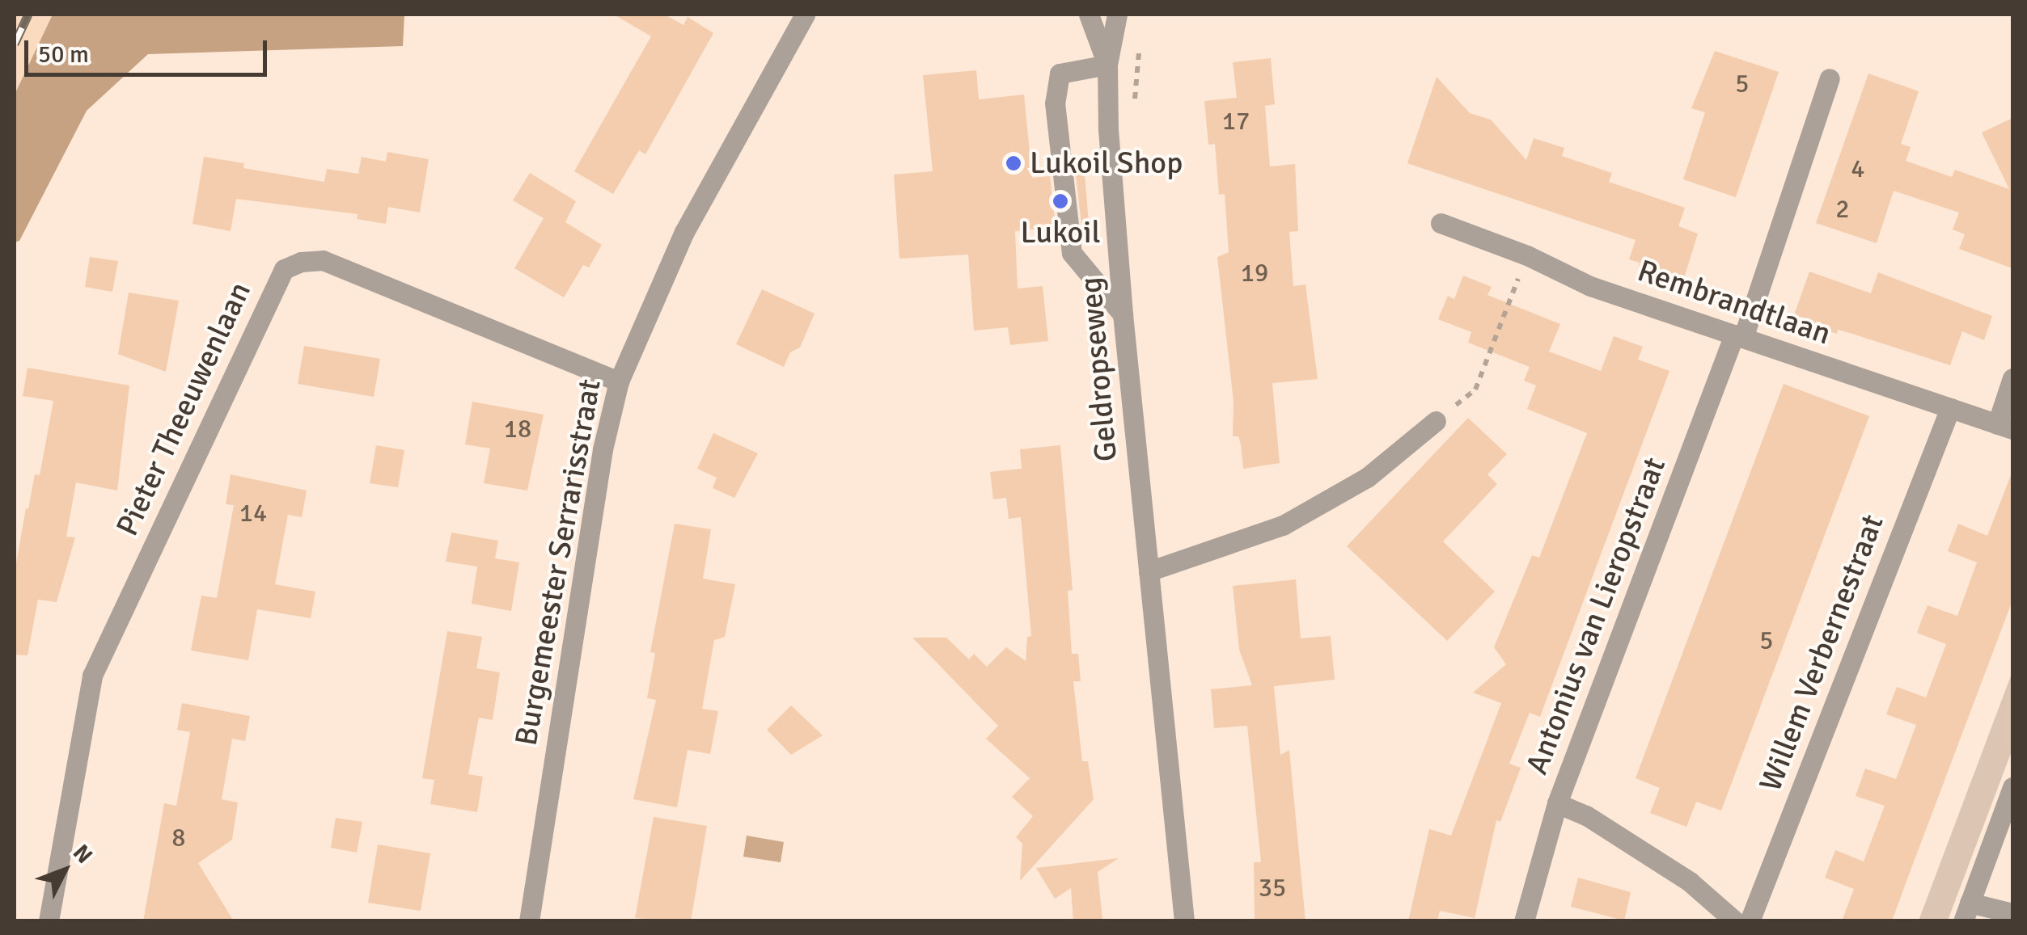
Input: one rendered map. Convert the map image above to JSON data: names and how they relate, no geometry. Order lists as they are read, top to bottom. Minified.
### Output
{"streets":{"street":["Rembrandtlaan","Geldropseweg","Pieter Theeuwenlaan","Burgemeester Serrarisstraat","Antonius van Lieropstraat","Willem Verbernestraat"]},"crossings":[["Rembrandtlaan","Antonius van Lieropstraat"],["Rembrandtlaan","Willem Verbernestraat"],["Pieter Theeuwenlaan","Burgemeester Serrarisstraat"]],"places":["Lukoil Shop","Lukoil"],"house_numbers":["5","17","4","2","19","18","14","5","8","35"],"scale_bar":"50 m","north":"top right"}
